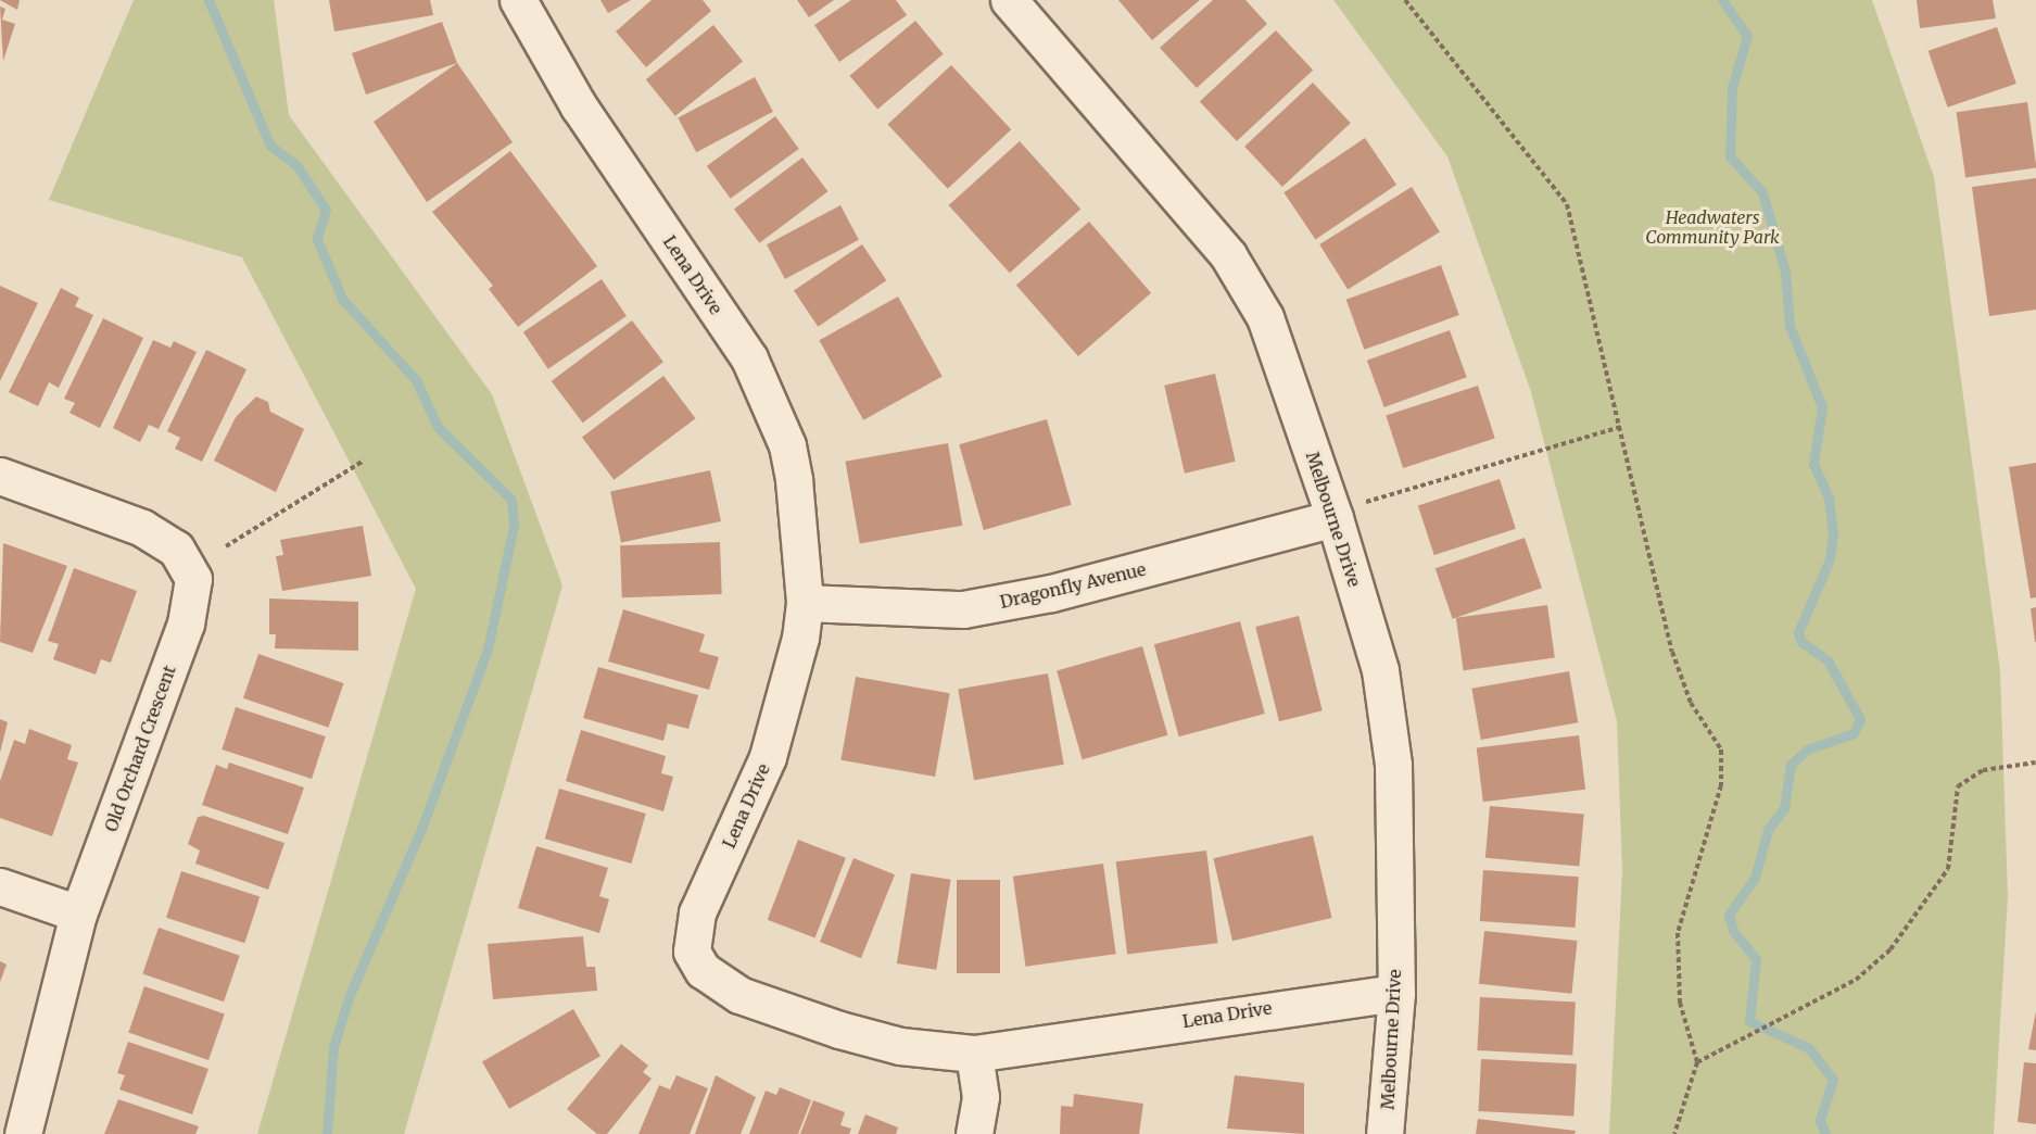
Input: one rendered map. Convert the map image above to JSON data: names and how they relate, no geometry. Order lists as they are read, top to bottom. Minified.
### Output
{"streets":{"street":["Lena Drive","Melbourne Drive","Dragonfly Avenue","Old Orchard Crescent"]},"crossings":[["Lena Drive","Melbourne Drive"],["Lena Drive","Dragonfly Avenue"],["Melbourne Drive","Dragonfly Avenue"]],"parks":["Headwaters Community Park"]}
